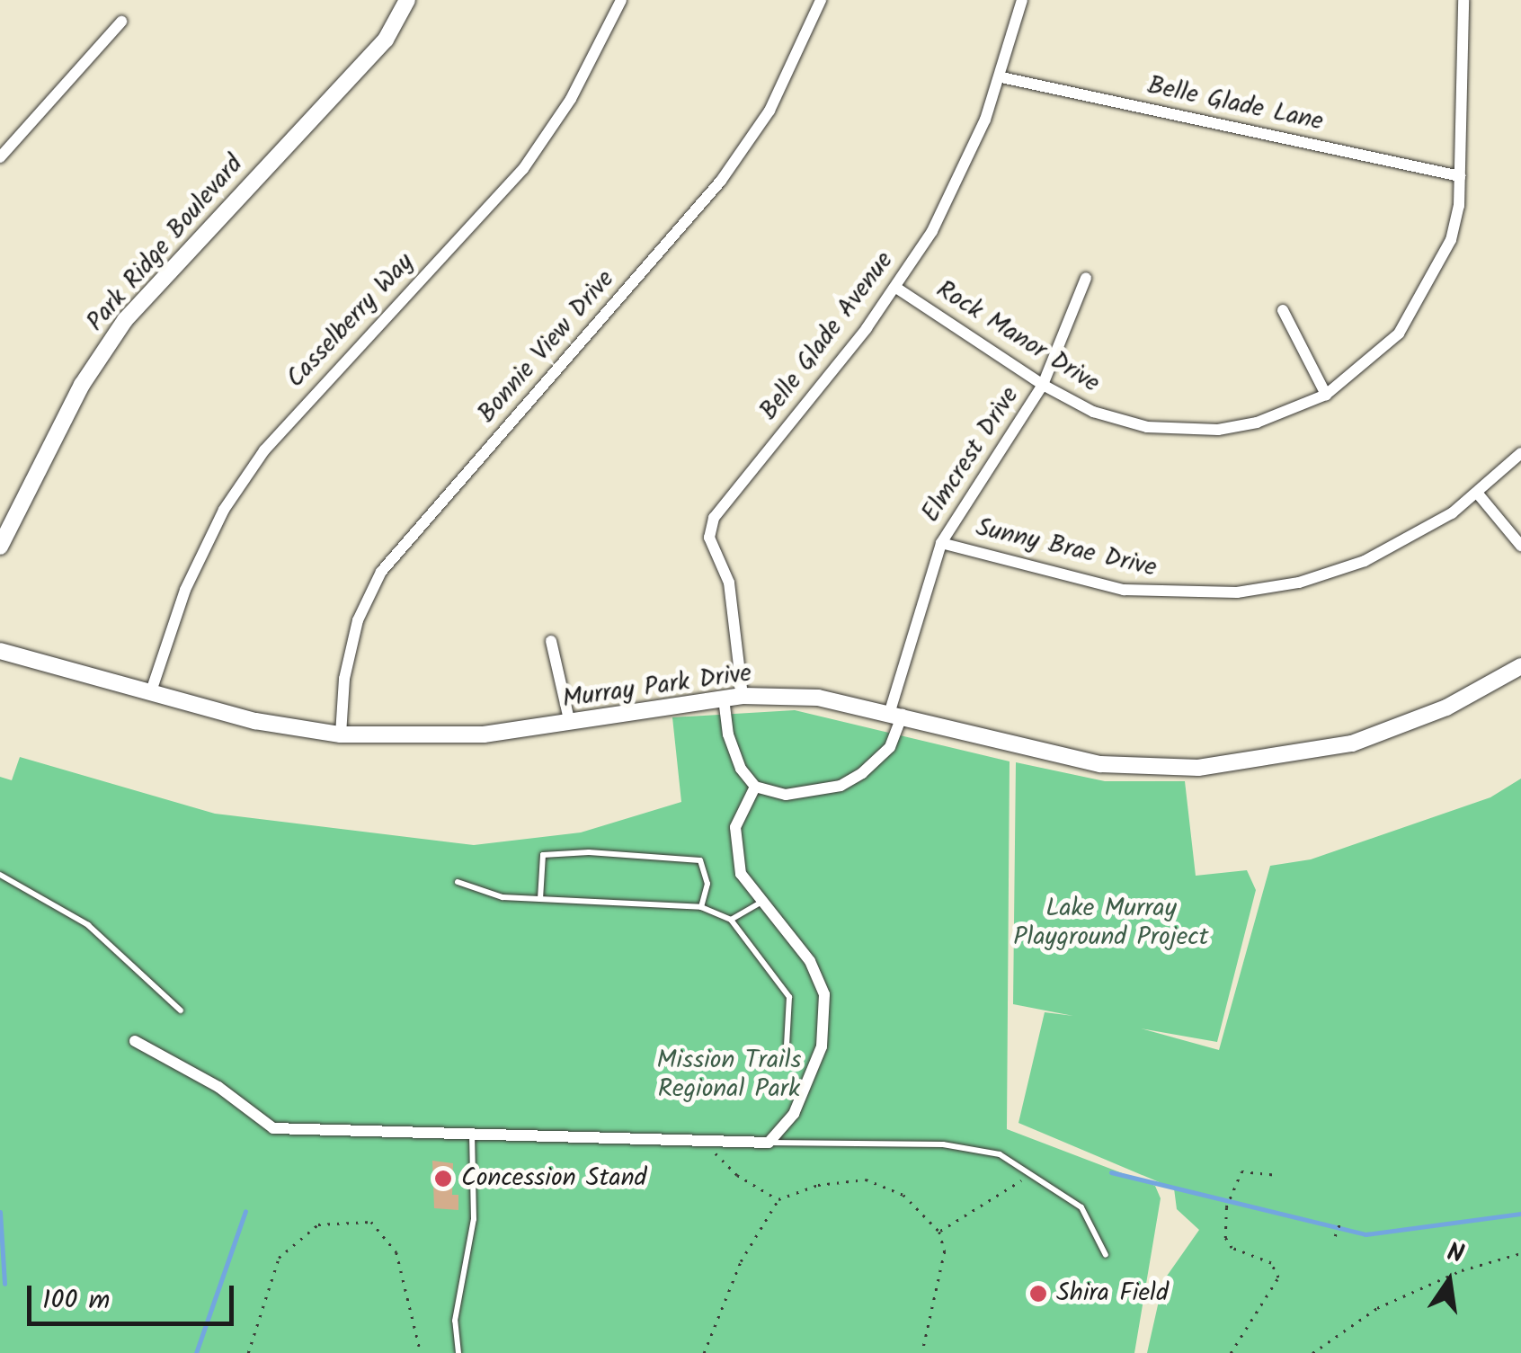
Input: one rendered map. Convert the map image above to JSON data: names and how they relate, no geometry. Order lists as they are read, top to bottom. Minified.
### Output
{"streets":{"street":["Belle Glade Lane","Park Ridge Boulevard","Casselberry Way","Belle Glade Avenue","Rock Manor Drive","Bonnie View Drive","Elmcrest Drive","Sunny Brae Drive","Murray Park Drive"]},"crossings":[["Belle Glade Lane","Belle Glade Avenue"],["Belle Glade Lane","Rock Manor Drive"],["Casselberry Way","Murray Park Drive"],["Belle Glade Avenue","Rock Manor Drive"],["Belle Glade Avenue","Murray Park Drive"],["Rock Manor Drive","Elmcrest Drive"],["Bonnie View Drive","Murray Park Drive"],["Elmcrest Drive","Sunny Brae Drive"],["Elmcrest Drive","Murray Park Drive"]],"parks":["Lake Murray Playground Project","Mission Trails Regional Park"],"places":["Concession Stand","Shira Field"],"scale_bar":"100 m","north":"top"}
